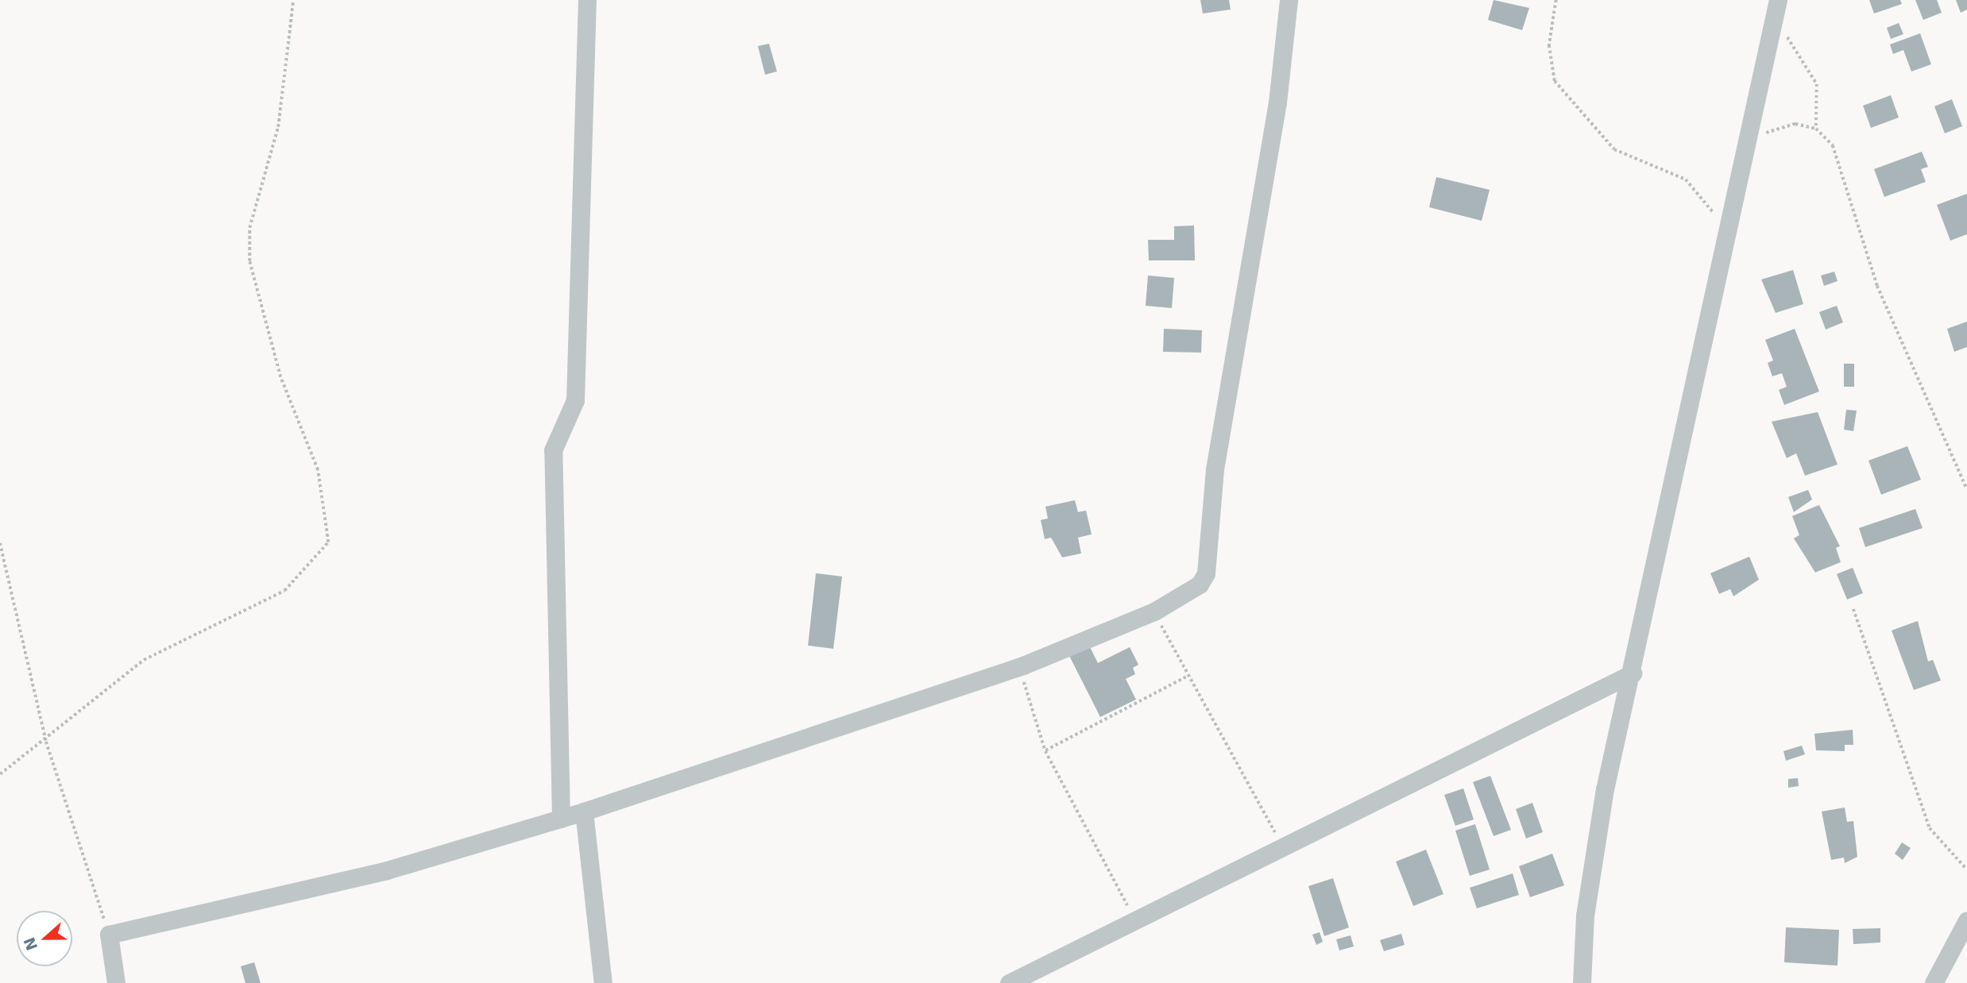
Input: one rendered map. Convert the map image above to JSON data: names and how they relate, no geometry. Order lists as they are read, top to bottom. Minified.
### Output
{"north":"left"}
